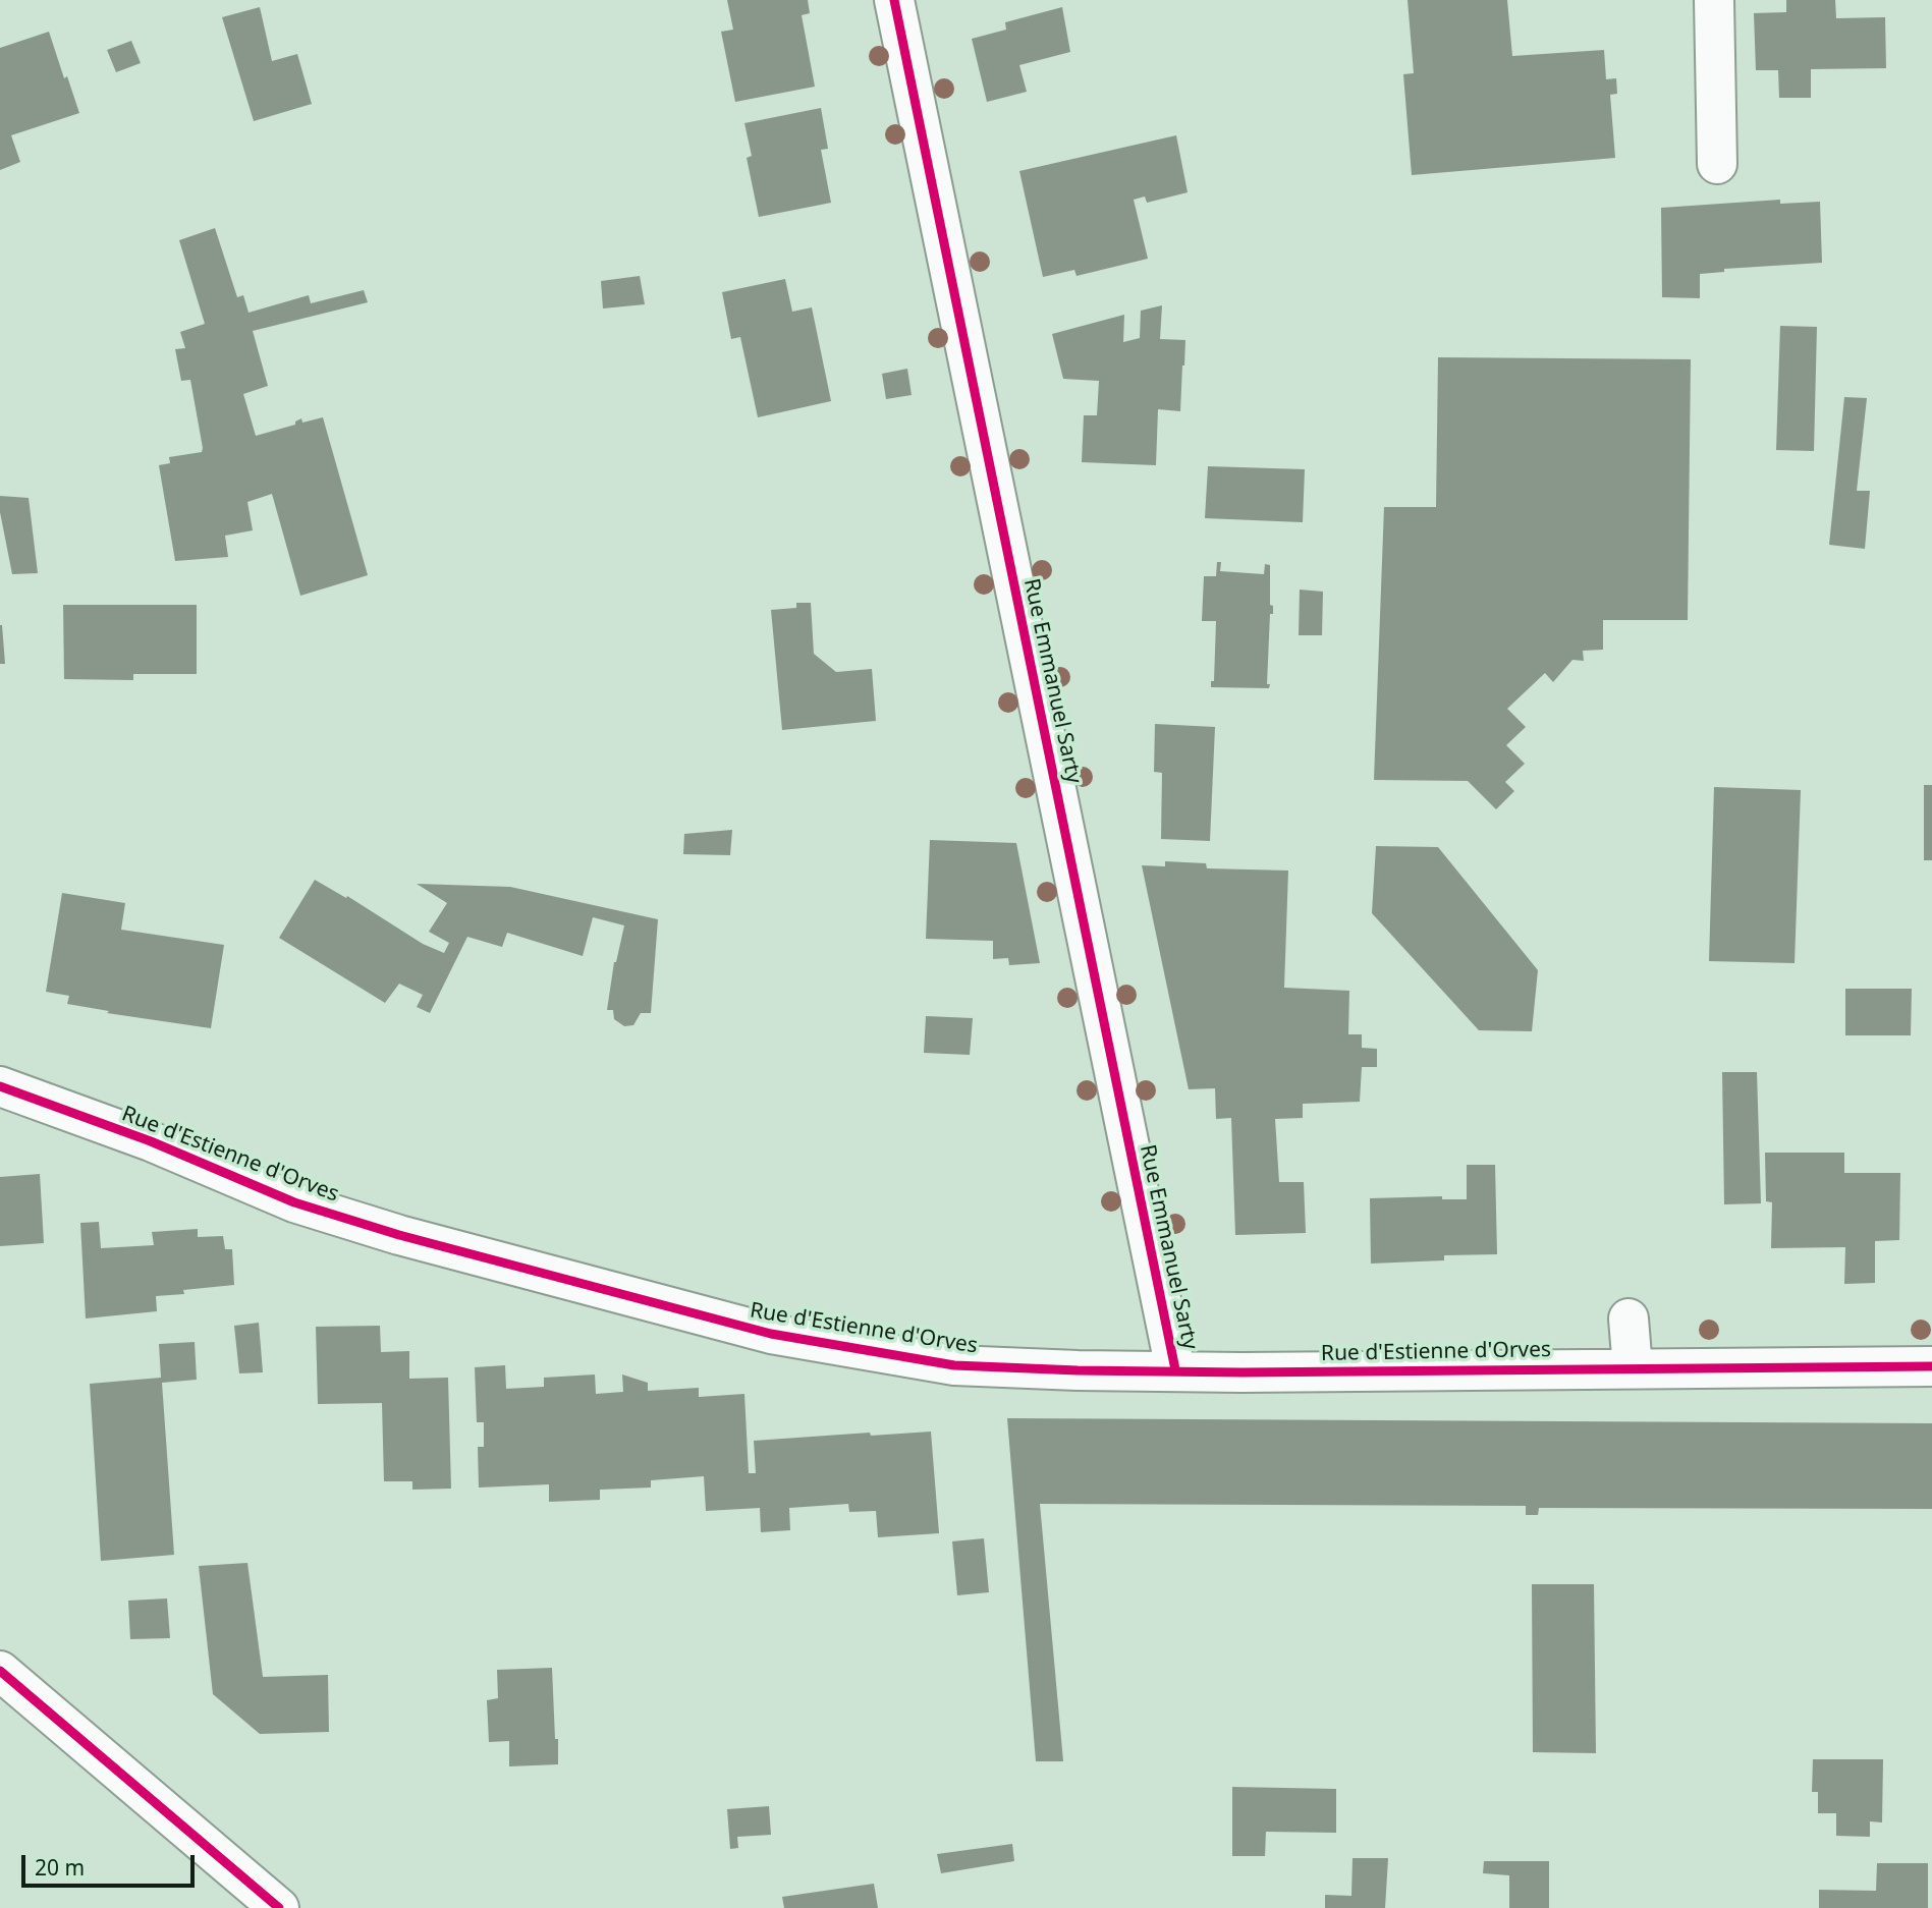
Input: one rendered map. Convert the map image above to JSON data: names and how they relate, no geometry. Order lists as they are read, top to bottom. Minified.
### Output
{"streets":{"street":["Rue Emmanuel Sarty","Rue d'Estienne d'Orves"]},"crossings":[["Rue Emmanuel Sarty","Rue d'Estienne d'Orves"]],"scale_bar":"20 m"}
